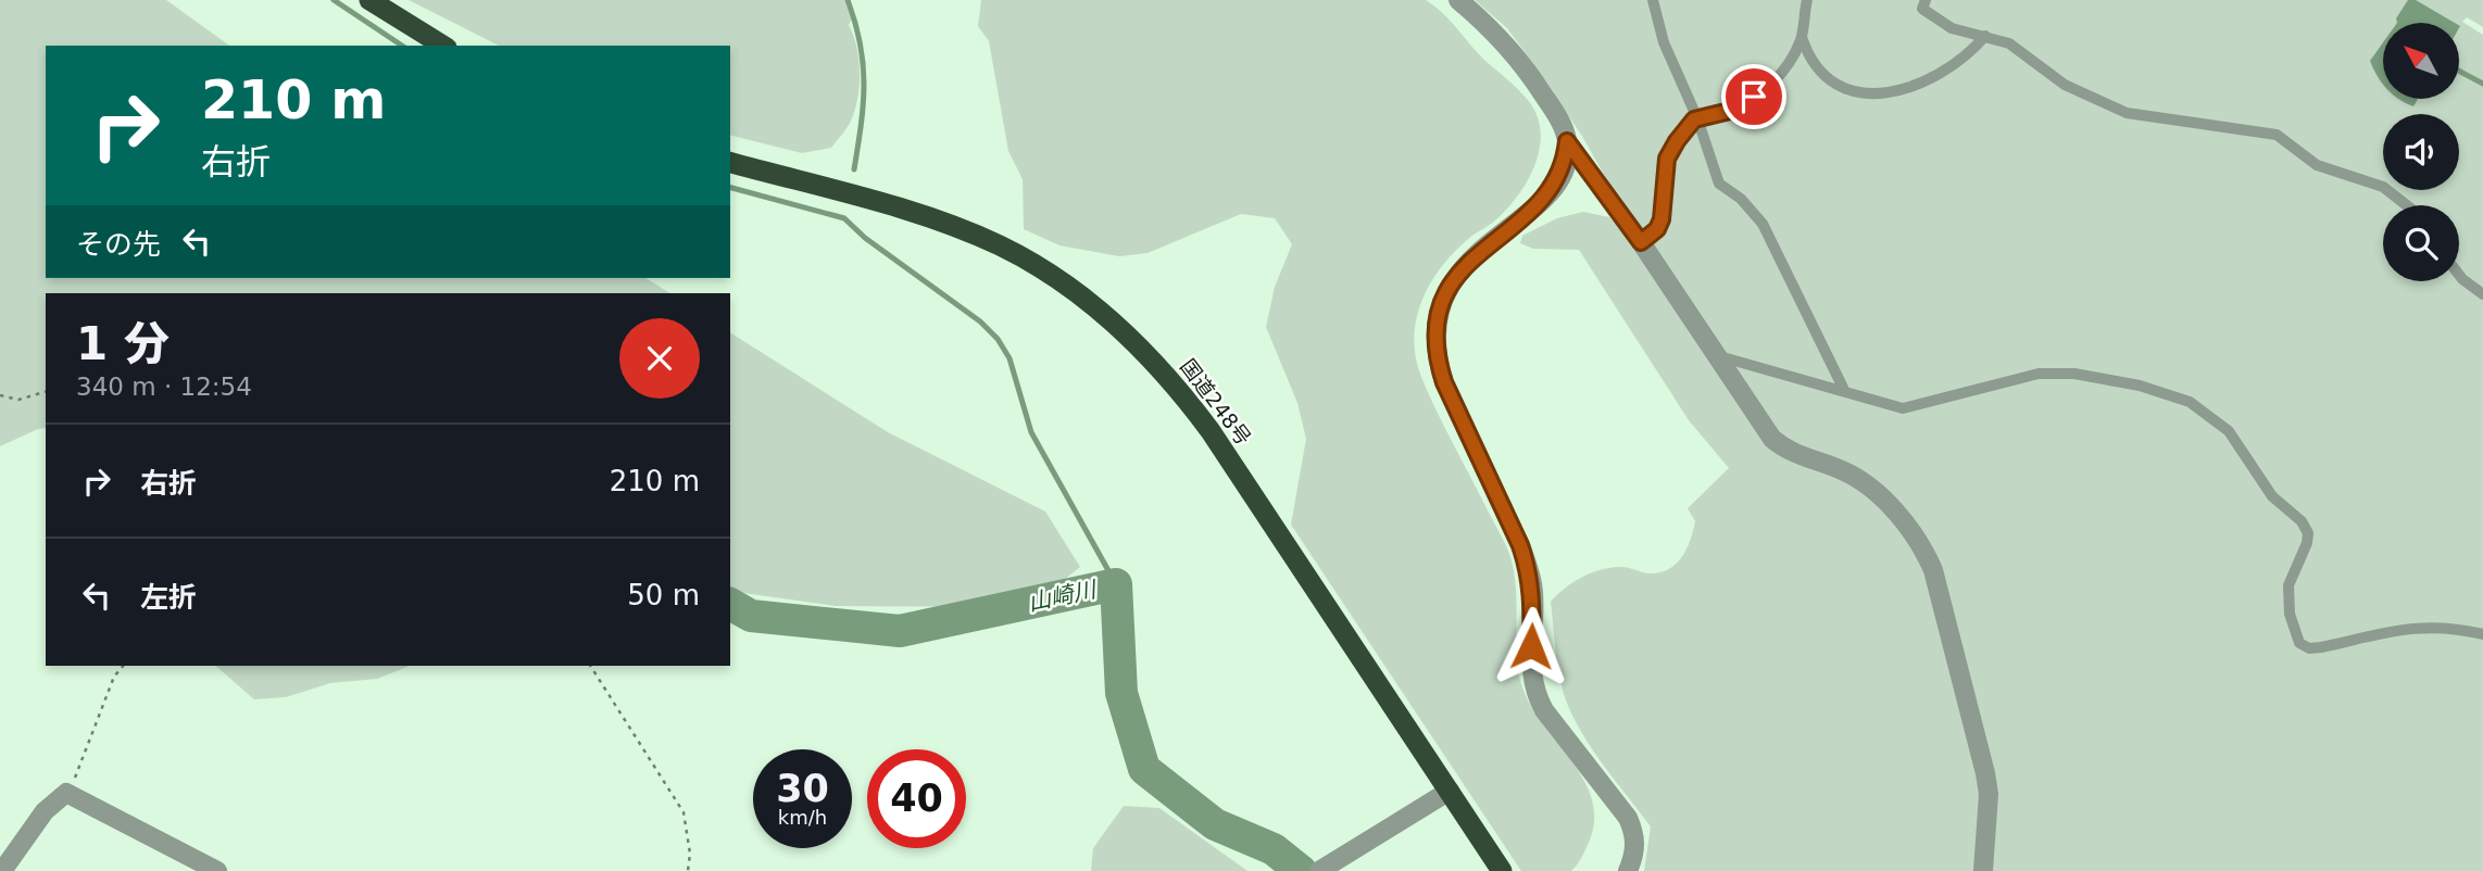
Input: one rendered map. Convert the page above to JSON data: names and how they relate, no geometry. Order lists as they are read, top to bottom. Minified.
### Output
{"streets":{"highway":["国道248号"]},"water":["山崎川"],"north":"top left","page":{"turn":["210 m","右折"],"then":"その先","heading":["1 分","340 m · 12:54"],"list":[{"name":"右折","value":"210 m"},{"name":"左折","value":"50 m"}],"speed":"30 km/h","limit":"40"}}
